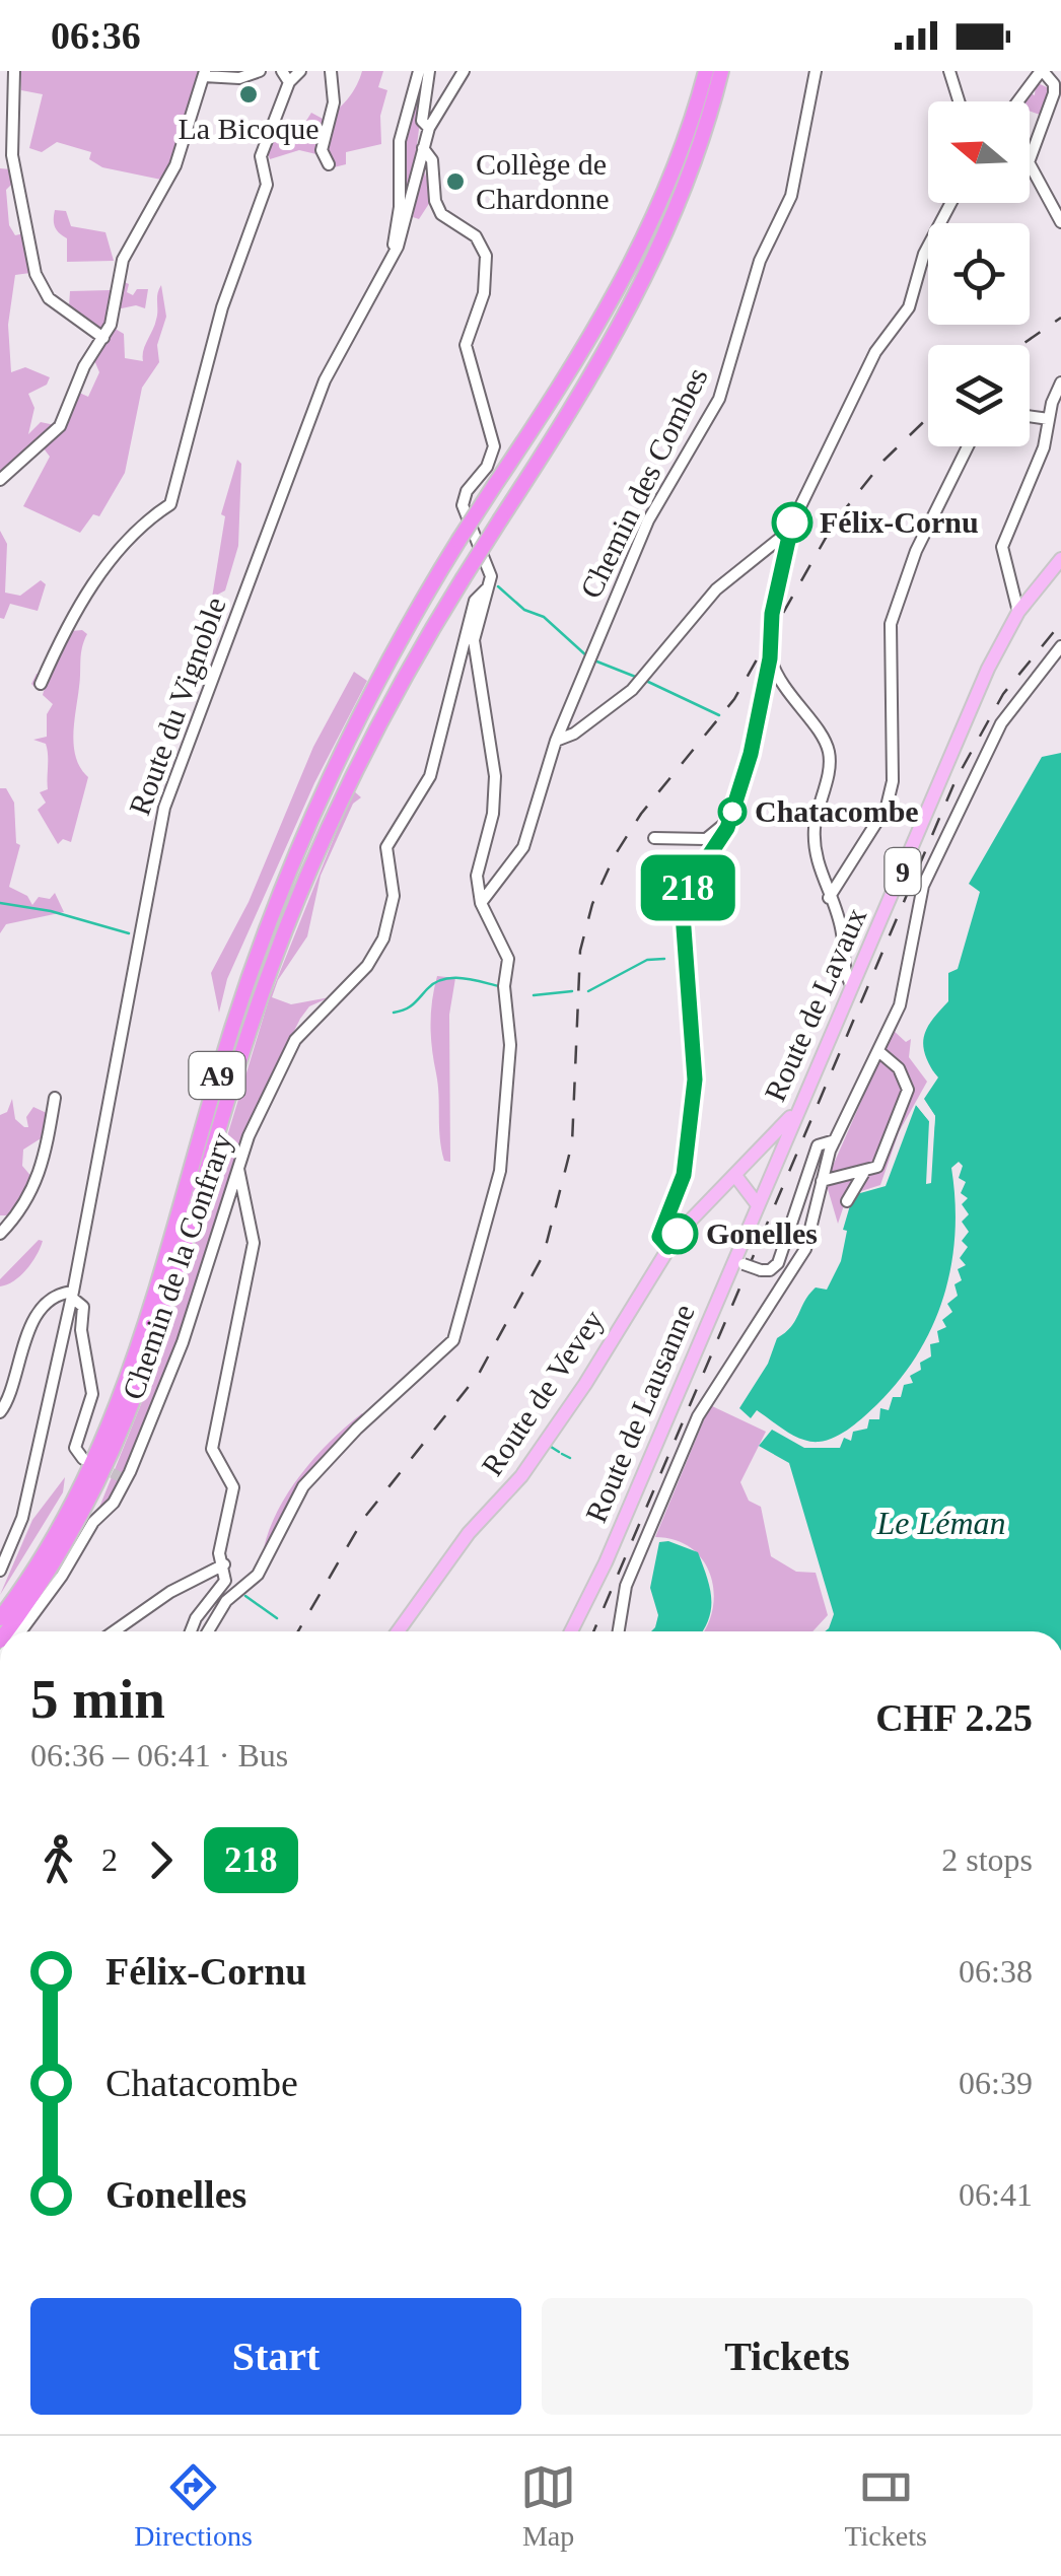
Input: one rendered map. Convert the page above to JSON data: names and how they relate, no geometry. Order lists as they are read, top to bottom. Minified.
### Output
{"streets":{"highway":["A9"],"main road":["9","Route de Lavaux","Route de Vevey","Route de Lausanne"],"street":["Chemin des Combes","Route du Vignoble","Chemin de la Confrary"]},"crossings":[["Route du Vignoble","Chemin de la Confrary"],["Route de Lavaux","Route de Vevey"],["Route de Lavaux","Route de Lausanne"]],"water":["Le Léman"],"places":["La Bicoque","Collège de Chardonne","Félix-Cornu","Chatacombe","Gonelles"],"lines":["bus line 218"],"north":"left","page":{"status":"06:36","on_map":"218","heading":["5 min","06:36 – 06:41 · Bus","CHF 2.25"],"legs":["2","218","2 stops"],"list":[{"name":"Félix-Cornu","value":"06:38"},{"name":"Chatacombe","value":"06:39"},{"name":"Gonelles","value":"06:41"}],"buttons":["Start","Tickets"],"tabs":["Directions","Map","Tickets"]}}
